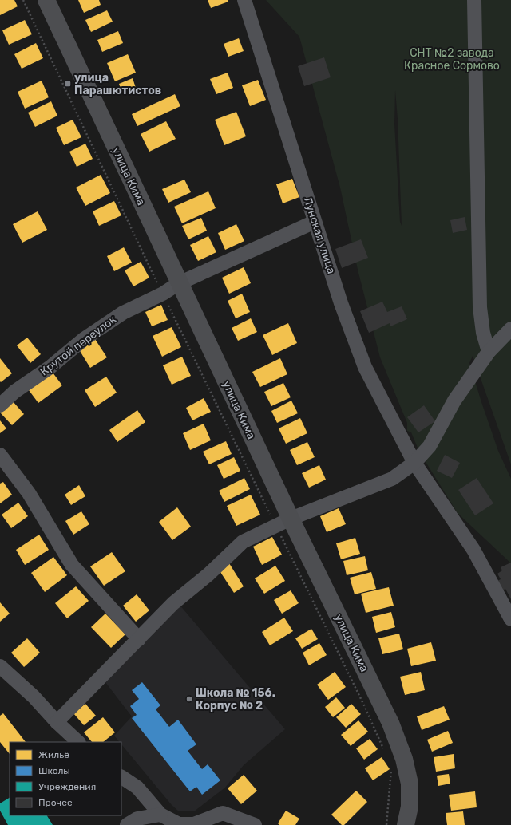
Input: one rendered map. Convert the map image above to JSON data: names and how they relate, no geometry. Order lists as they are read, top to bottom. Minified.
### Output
{"streets":{"main road":["улица Кима"],"street":["Лунская улица","Крутой переулок"]},"crossings":[["улица Кима","Крутой переулок"],["Лунская улица","Крутой переулок"]],"parks":["СНТ №2 завода Красное Сормово"],"places":{"transit":["улица Парашютистов"],"other":["Школа № 156. Корпус № 2"]},"legend":["Жильё","Школы","Учреждения","Прочее"]}
